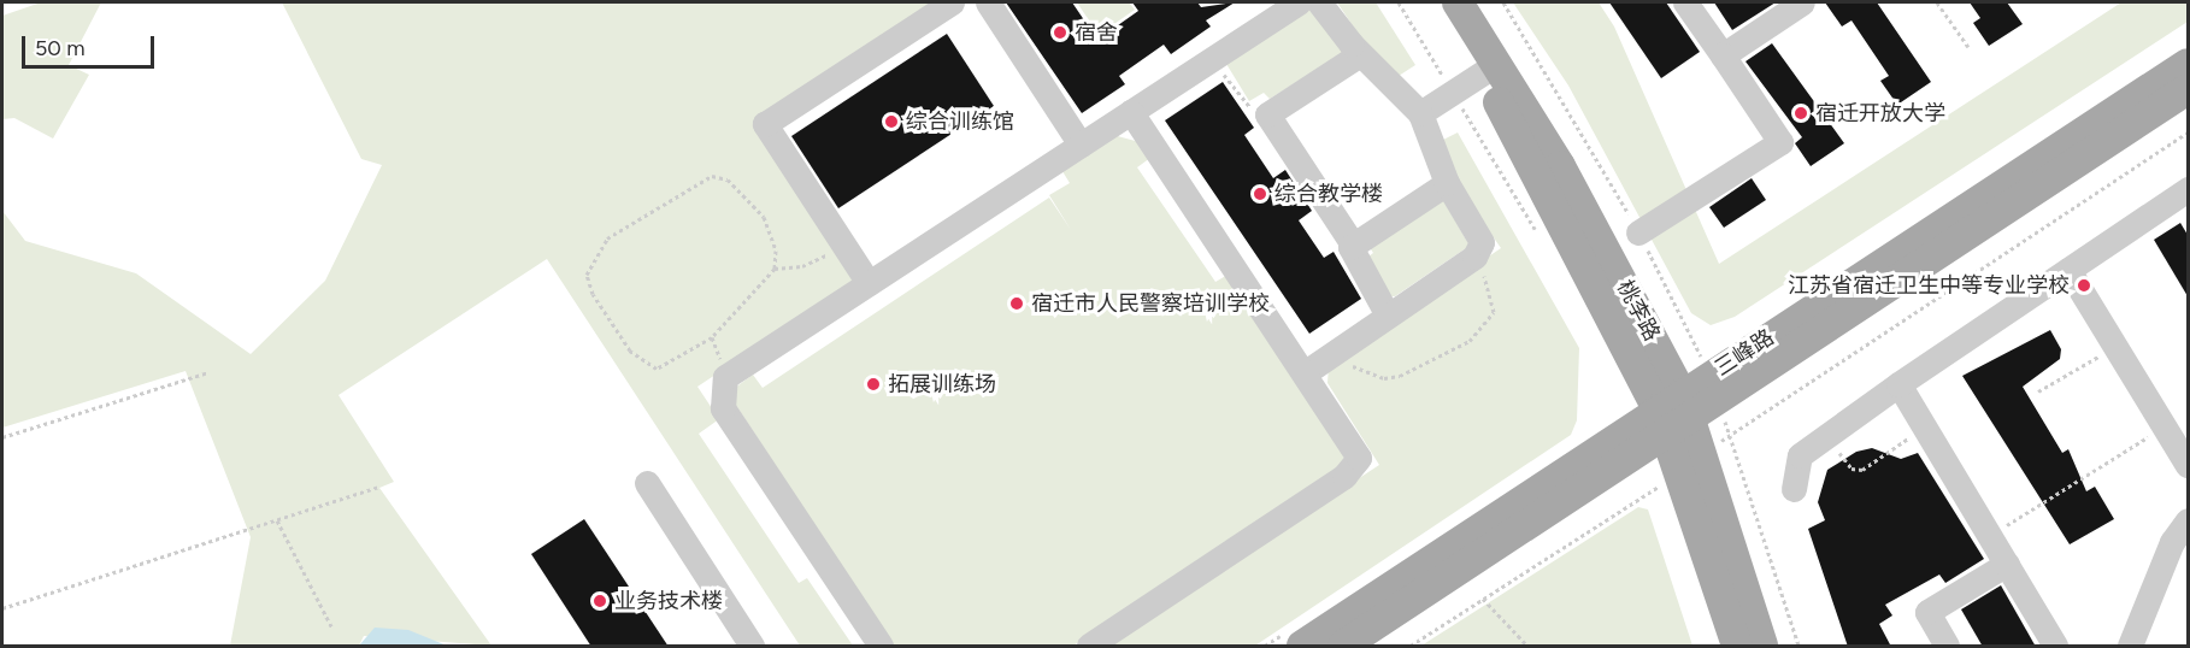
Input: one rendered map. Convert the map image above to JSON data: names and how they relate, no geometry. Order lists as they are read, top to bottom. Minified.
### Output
{"streets":{"main road":["桃李路","三峰路"]},"crossings":[["桃李路","三峰路"]],"places":["宿舍","宿迁开放大学","综合训练馆","综合教学楼","江苏省宿迁卫生中等专业学校","宿迁市人民警察培训学校","拓展训练场","业务技术楼"],"scale_bar":"50 m"}
